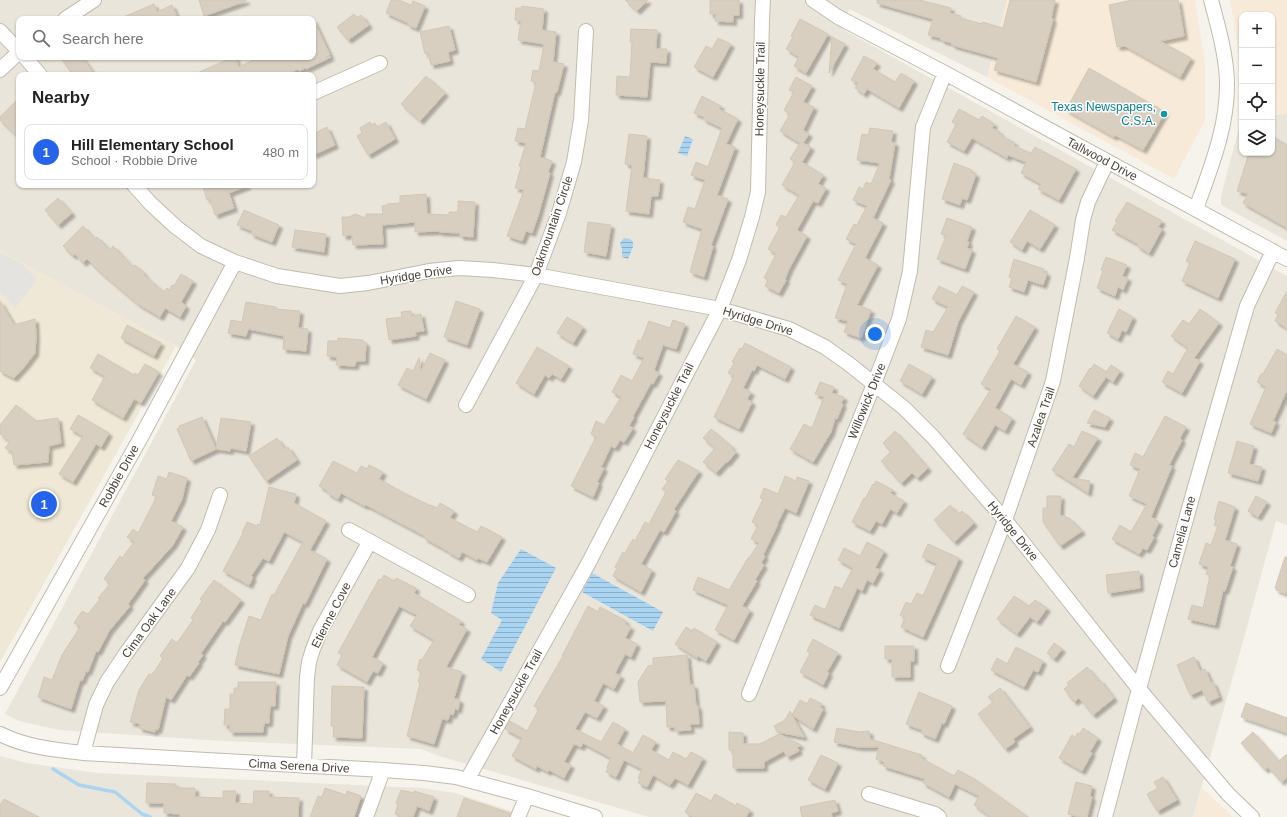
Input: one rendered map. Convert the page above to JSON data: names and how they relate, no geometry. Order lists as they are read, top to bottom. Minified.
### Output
{"streets":{"street":["Honeysuckle Trail","Tallwood Drive","Oakmountain Circle","Hyridge Drive","Willowick Drive","Azalea Trail","Robbie Drive","Camelia Lane","Etienne Cove","Cima Oak Lane","Cima Serena Drive"]},"crossings":[["Honeysuckle Trail","Hyridge Drive"],["Honeysuckle Trail","Cima Serena Drive"],["Tallwood Drive","Willowick Drive"],["Tallwood Drive","Azalea Trail"],["Tallwood Drive","Camelia Lane"],["Oakmountain Circle","Hyridge Drive"],["Hyridge Drive","Willowick Drive"],["Hyridge Drive","Azalea Trail"],["Hyridge Drive","Robbie Drive"],["Hyridge Drive","Camelia Lane"],["Etienne Cove","Cima Serena Drive"],["Cima Oak Lane","Cima Serena Drive"]],"places":["Texas Newspapers, C.S.A."],"page":{"map_buttons":["+","−"],"search":"Search here","heading":"Nearby","list":[{"mark":"1","name":"Hill Elementary School","note":"School · Robbie Drive","value":"480 m"}],"pins":"1"}}
